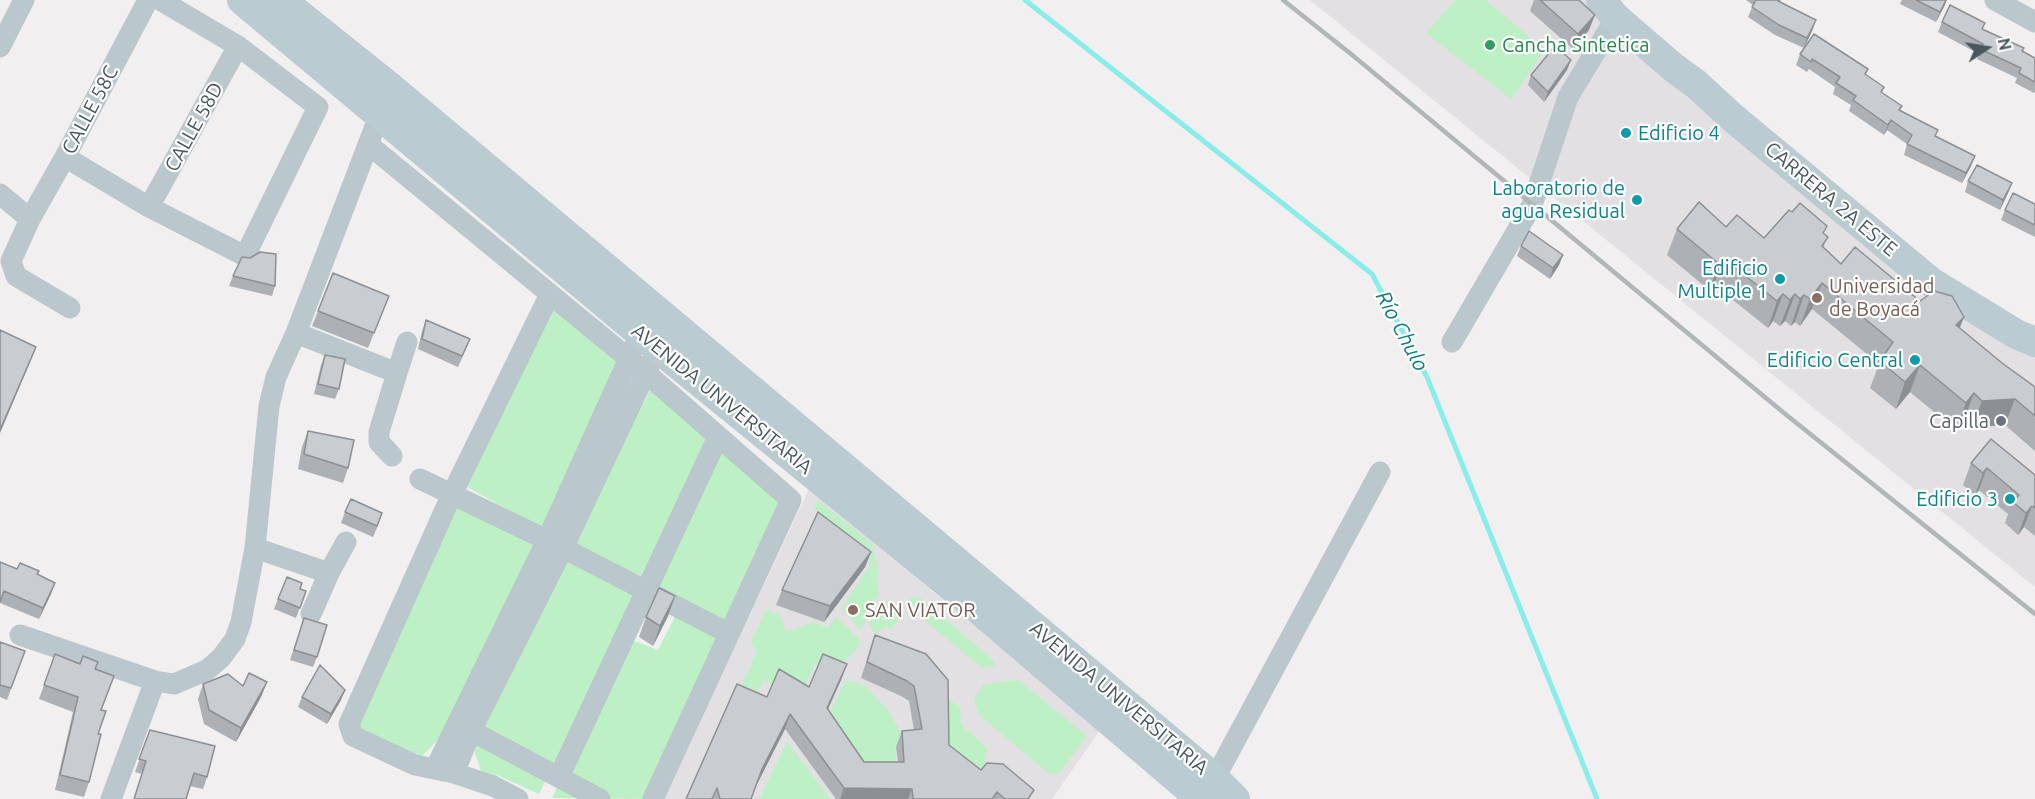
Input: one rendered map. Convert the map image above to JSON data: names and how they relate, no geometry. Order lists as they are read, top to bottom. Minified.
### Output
{"streets":{"main road":["CARRERA 2A ESTE","AVENIDA UNIVERSITARIA"],"street":["CALLE 58C","CALLE 58D"]},"water":["Río Chulo"],"places":["Cancha Sintetica","Edificio 4","Laboratorio de agua Residual","Edificio Multiple 1","Universidad de Boyacá","Edificio Central","Capilla","Edificio 3","SAN VIATOR"],"north":"right"}
